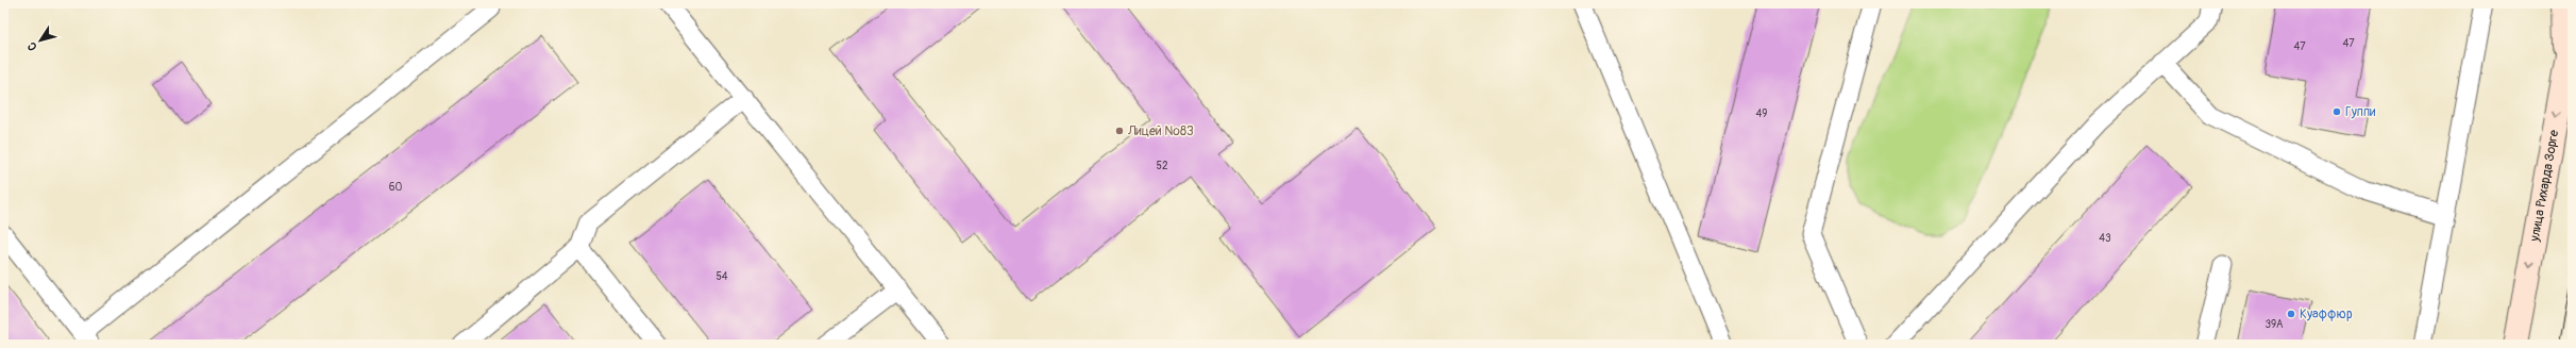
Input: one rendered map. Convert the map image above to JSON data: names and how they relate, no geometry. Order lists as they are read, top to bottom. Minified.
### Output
{"streets":{"main road":["улица Рихарда Зорге"]},"one_way":["улица Рихарда Зорге"],"places":["Гуппи","Лицей №83","Куаффюр"],"house_numbers":["47","47","49","52","60","43","54","39А"],"north":"bottom left"}
